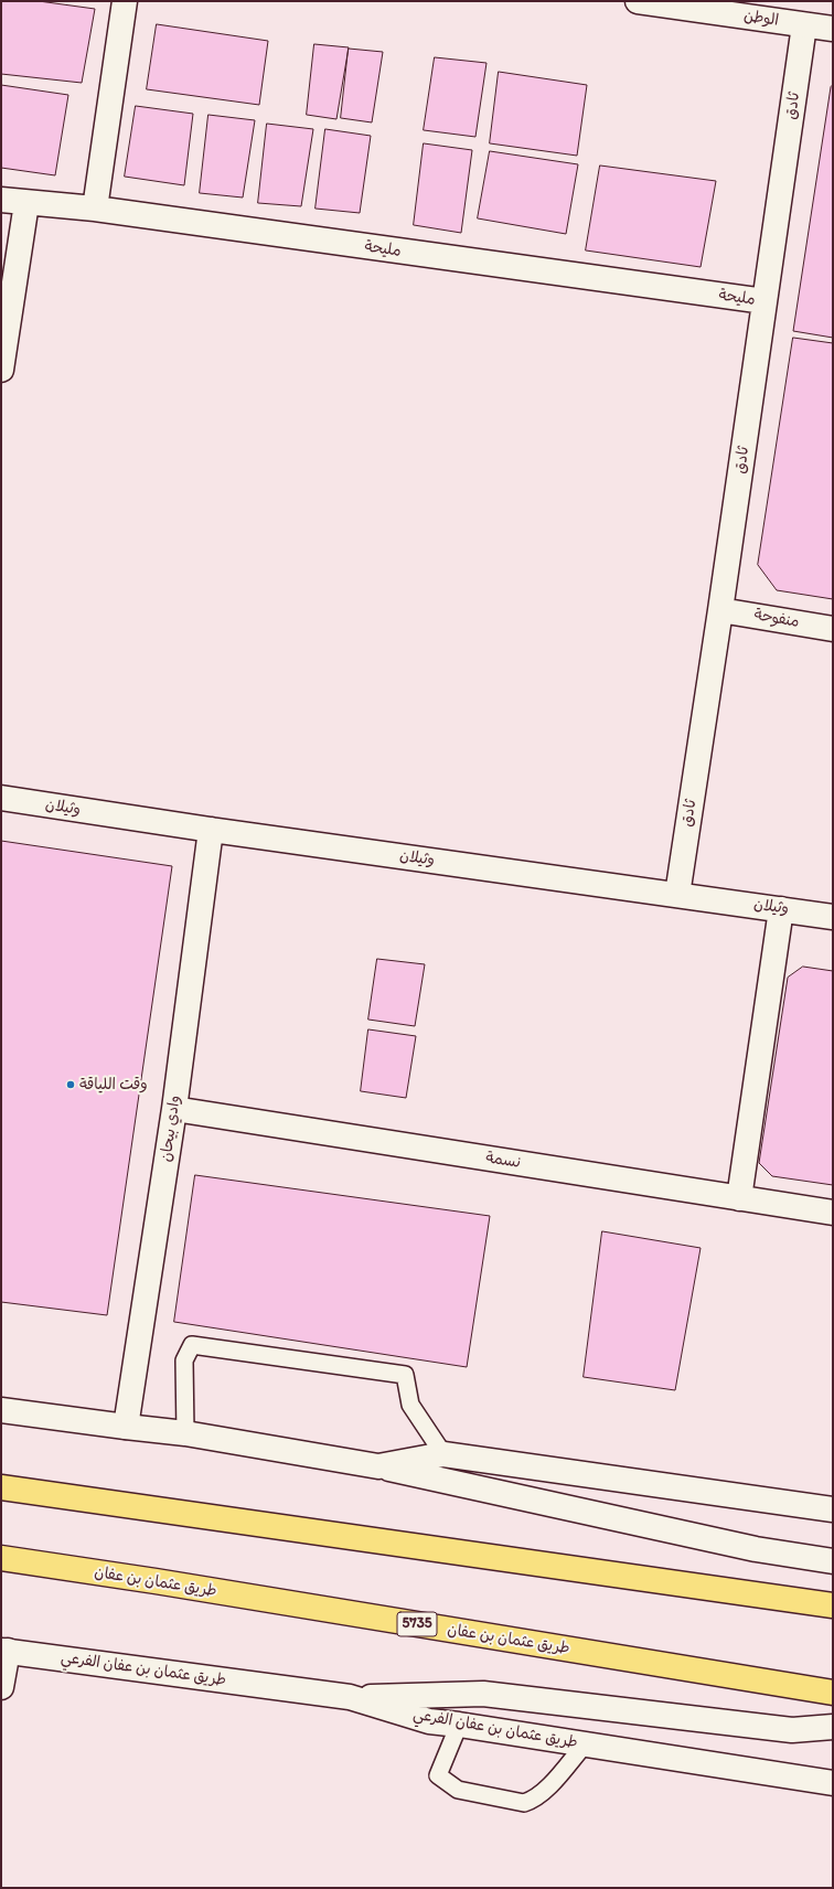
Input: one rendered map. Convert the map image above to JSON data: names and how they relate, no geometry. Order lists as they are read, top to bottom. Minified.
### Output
{"streets":{"main road":["طريق عثمان بن عفان","5735"],"street":["الوطن","ثادق","مليحة","منفوحة","وثيلان","وادي بيحان","نسمة","طريق عثمان بن عفان الفرعي"]},"crossings":[["الوطن","ثادق"],["ثادق","مليحة"],["ثادق","منفوحة"],["ثادق","وثيلان"],["وثيلان","وادي بيحان"],["وادي بيحان","نسمة"]],"places":["وقت اللياقة"]}
